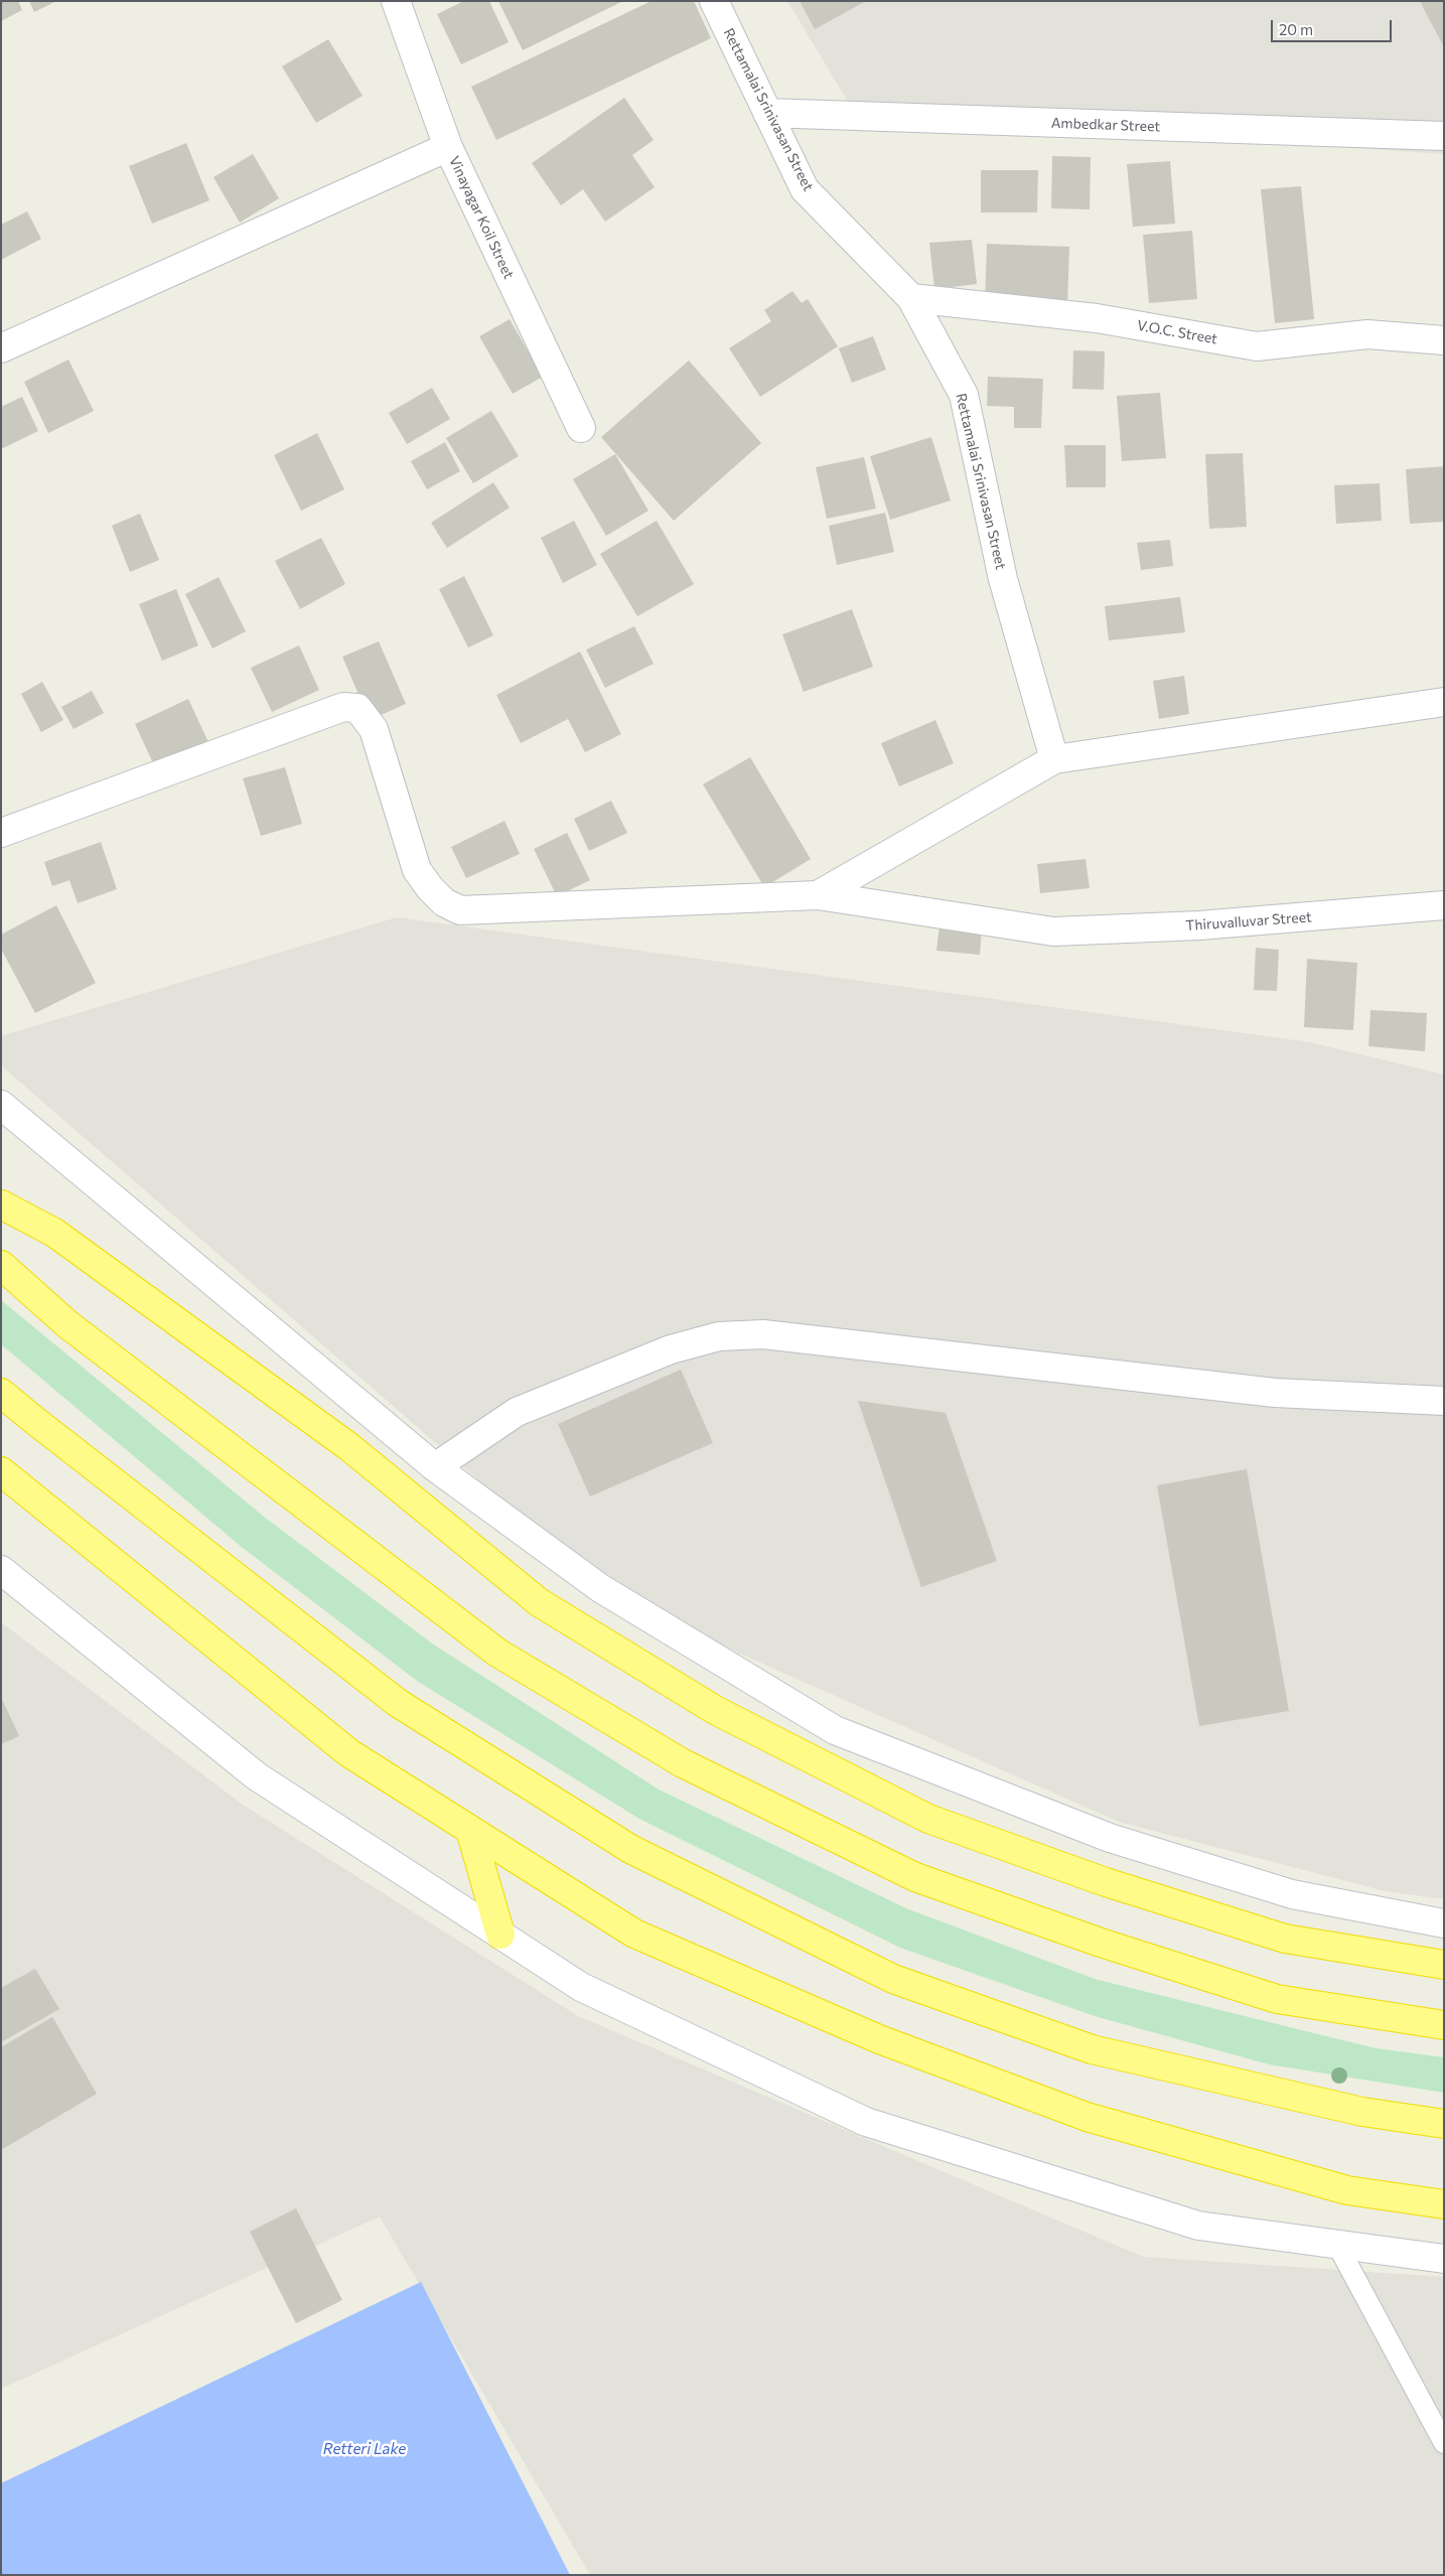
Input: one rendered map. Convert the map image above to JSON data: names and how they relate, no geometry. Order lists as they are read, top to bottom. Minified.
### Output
{"streets":{"street":["Rettamalai Srinivasan Street","Ambedkar Street","Vinayagar Koil Street","V.O.C. Street","Thiruvalluvar Street"]},"crossings":[["Rettamalai Srinivasan Street","Ambedkar Street"],["Rettamalai Srinivasan Street","V.O.C. Street"]],"water":["Retteri Lake"],"scale_bar":"20 m"}
